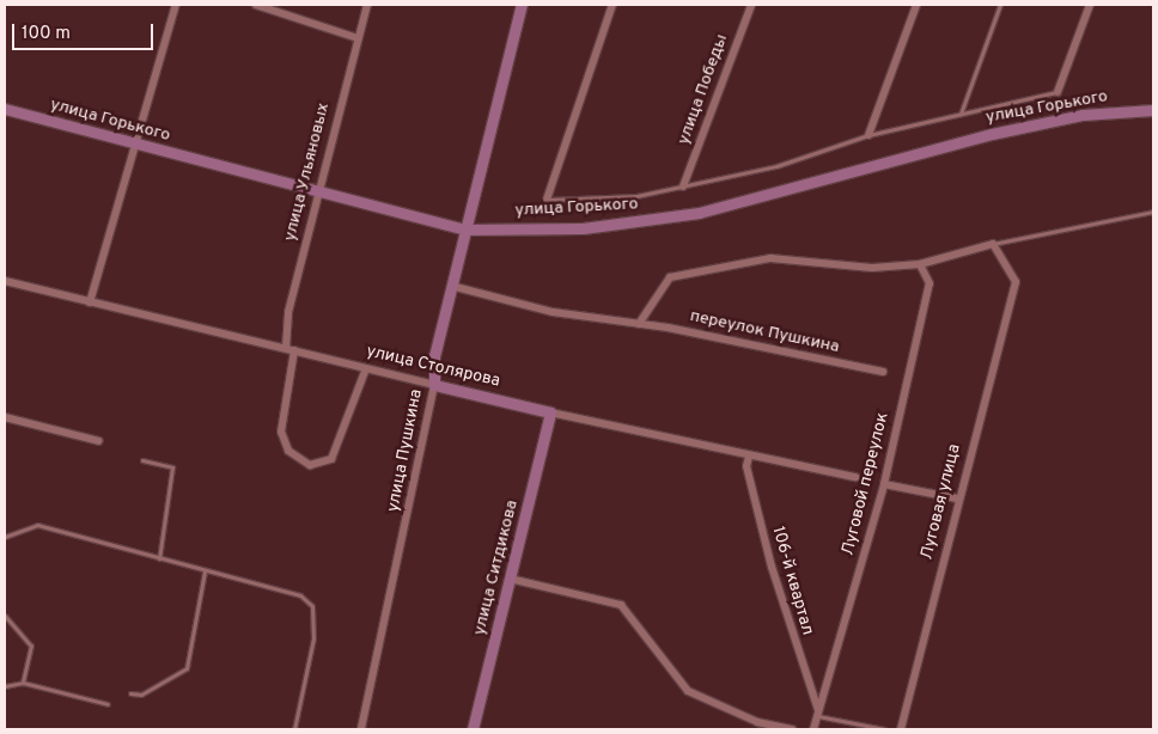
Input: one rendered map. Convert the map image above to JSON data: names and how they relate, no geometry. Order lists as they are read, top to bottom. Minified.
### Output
{"streets":{"main road":["улица Горького","улица Столярова","улица Пушкина","улица Ситдикова"],"street":["улица Победы","улица Ульяновых","переулок Пушкина","Луговой переулок","Луговая улица","106-й квартал"]},"crossings":[["улица Горького","улица Ульяновых"],["улица Горького","улица Пушкина"],["улица Ульяновых","улица Столярова"],["переулок Пушкина","улица Пушкина"],["улица Столярова","улица Пушкина"],["улица Столярова","улица Ситдикова"],["улица Столярова","106-й квартал"],["Луговой переулок","106-й квартал"]],"scale_bar":"100 m"}
